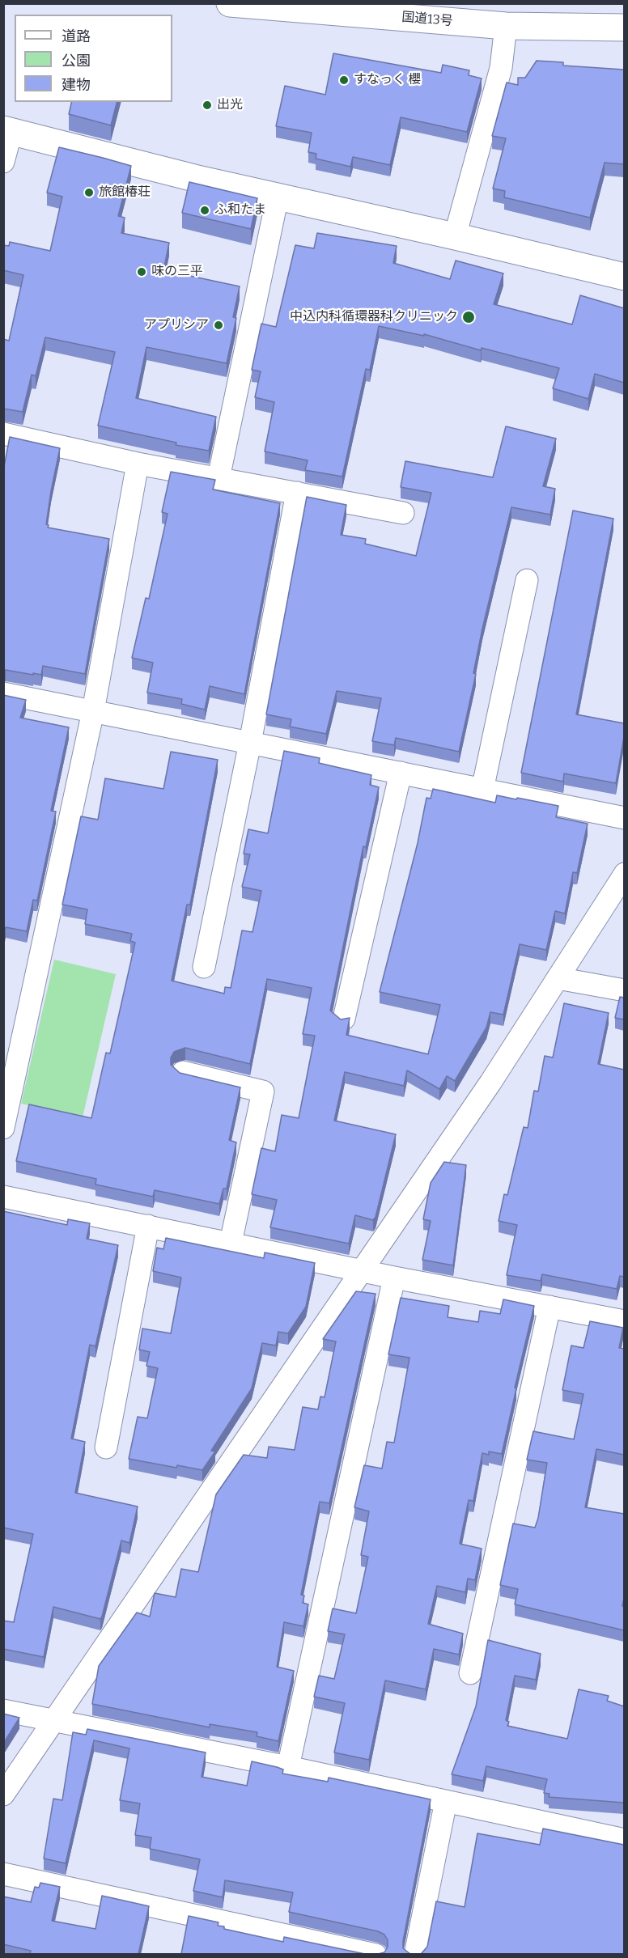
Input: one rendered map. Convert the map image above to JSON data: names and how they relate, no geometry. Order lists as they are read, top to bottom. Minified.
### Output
{"streets":{"main road":["国道13号"]},"places":["すなっく 櫻","出光","旅館椿荘","ふ和たま","味の三平","中込内科循環器科クリニック","アプリシア"],"legend":["道路","公園","建物"]}
